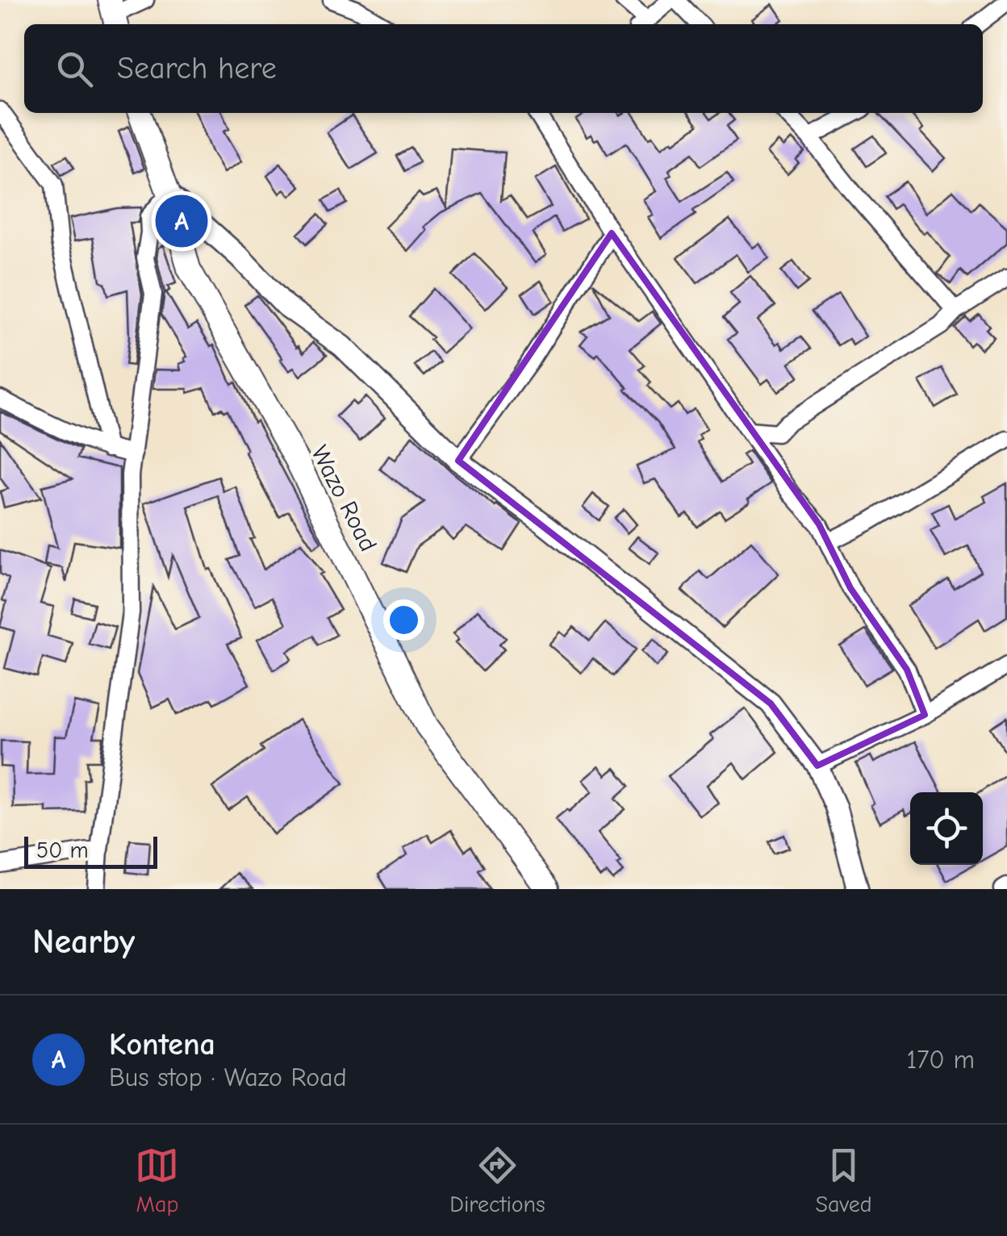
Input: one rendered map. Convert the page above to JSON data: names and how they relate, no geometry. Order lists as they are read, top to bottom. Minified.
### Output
{"streets":{"main road":["Wazo Road"]},"scale_bar":"50 m","page":{"search":"Search here","pins":"A","scale":"50 m","heading":"Nearby","list":[{"mark":"A","name":"Kontena","note":"Bus stop · Wazo Road","value":"170 m"}],"nav":["Map","Directions","Saved"]}}
